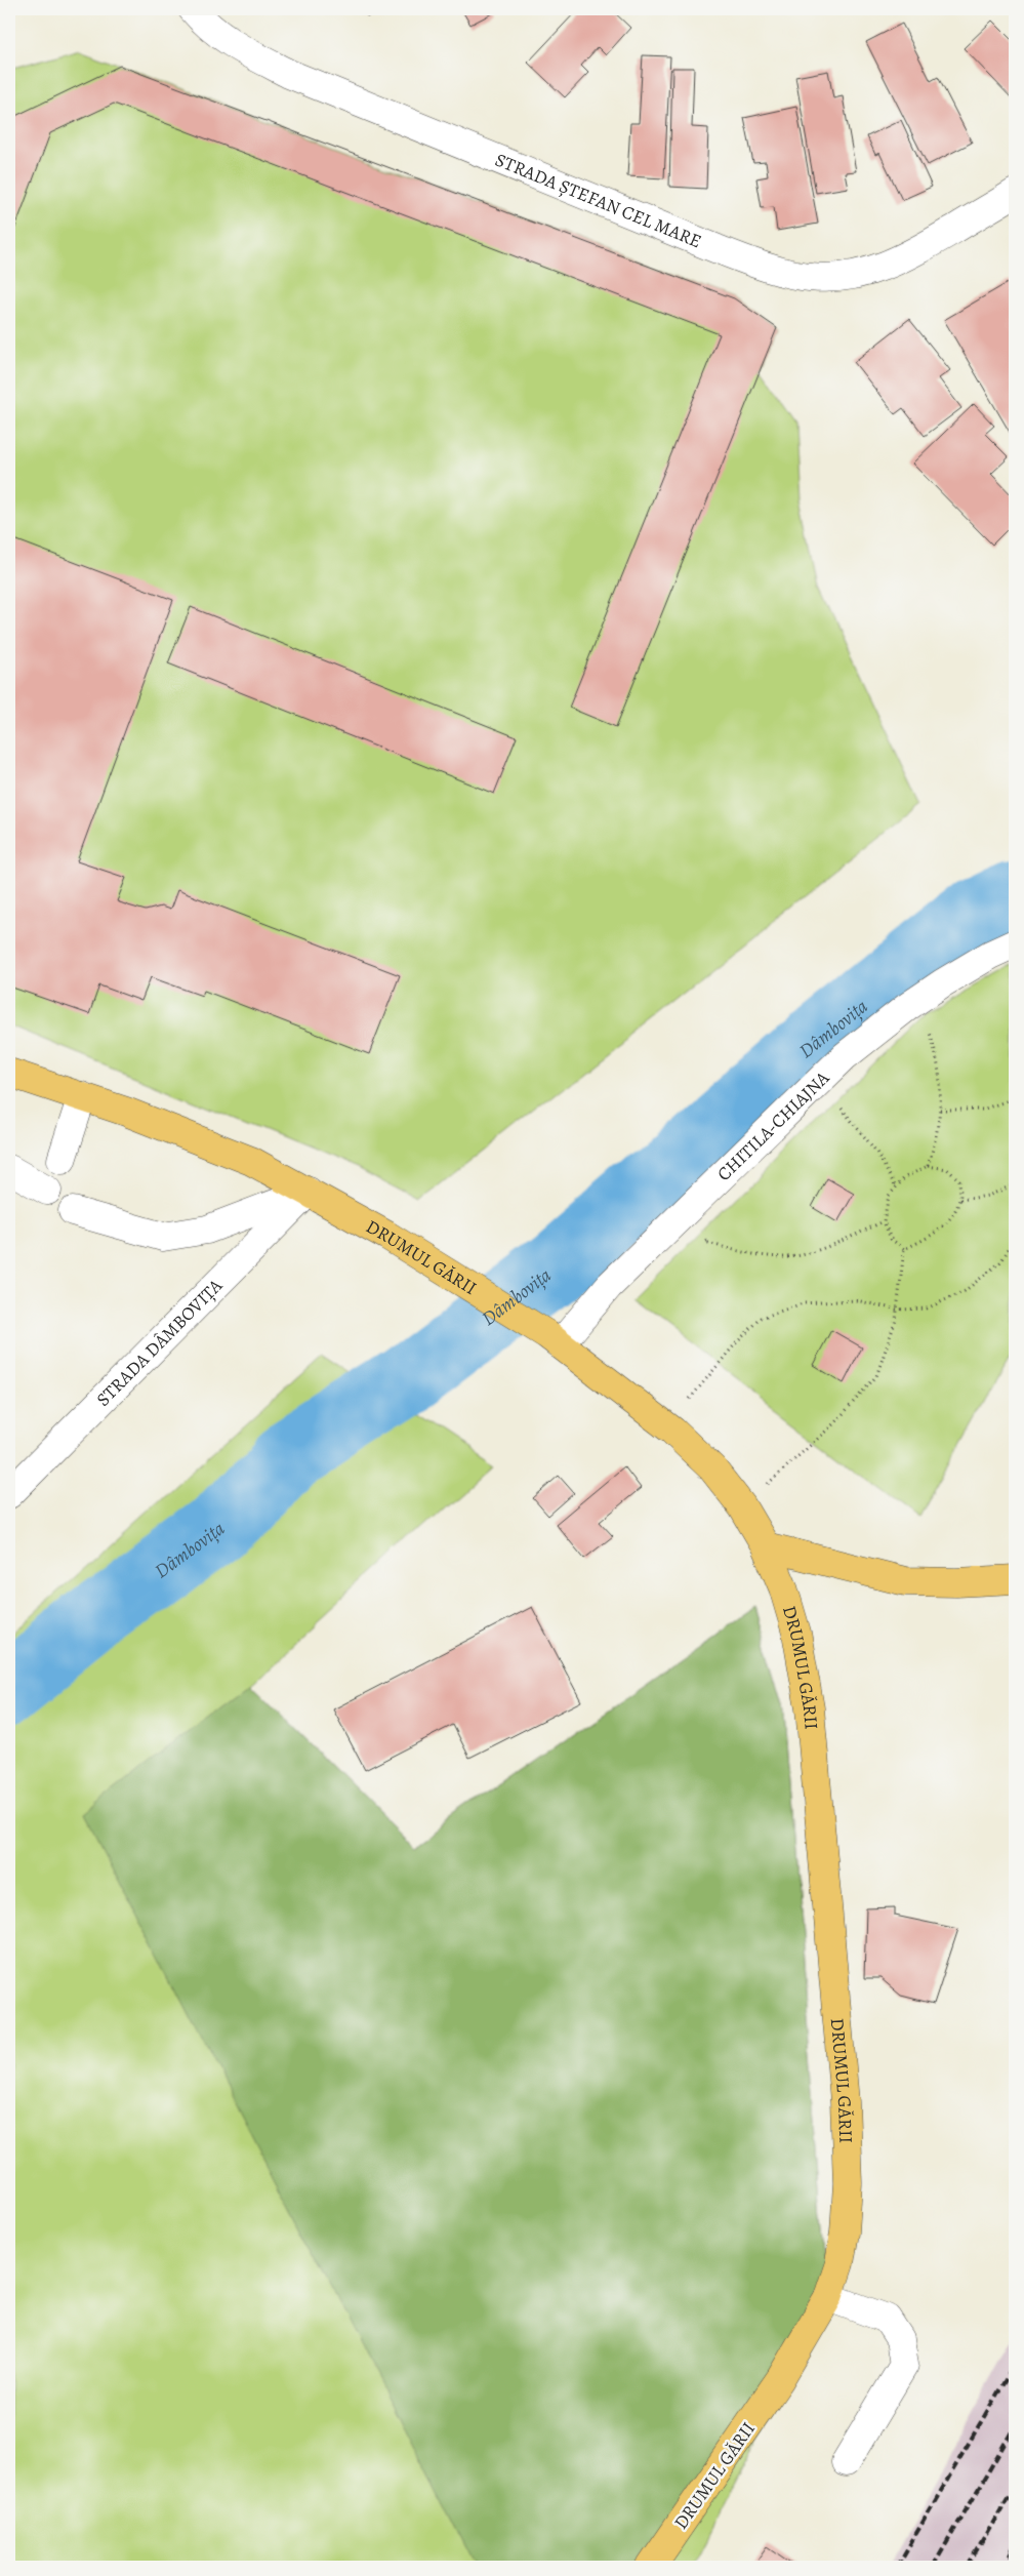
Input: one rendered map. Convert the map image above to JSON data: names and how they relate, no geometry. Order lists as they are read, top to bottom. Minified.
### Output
{"streets":{"main road":["DRUMUL GĂRII"],"street":["STRADA ȘTEFAN CEL MARE","CHITILA-CHIAJNA","STRADA DÂMBOVIȚA"]},"crossings":[["CHITILA-CHIAJNA","DRUMUL GĂRII"],["DRUMUL GĂRII","STRADA DÂMBOVIȚA"]],"water":["Dâmbovița"]}
